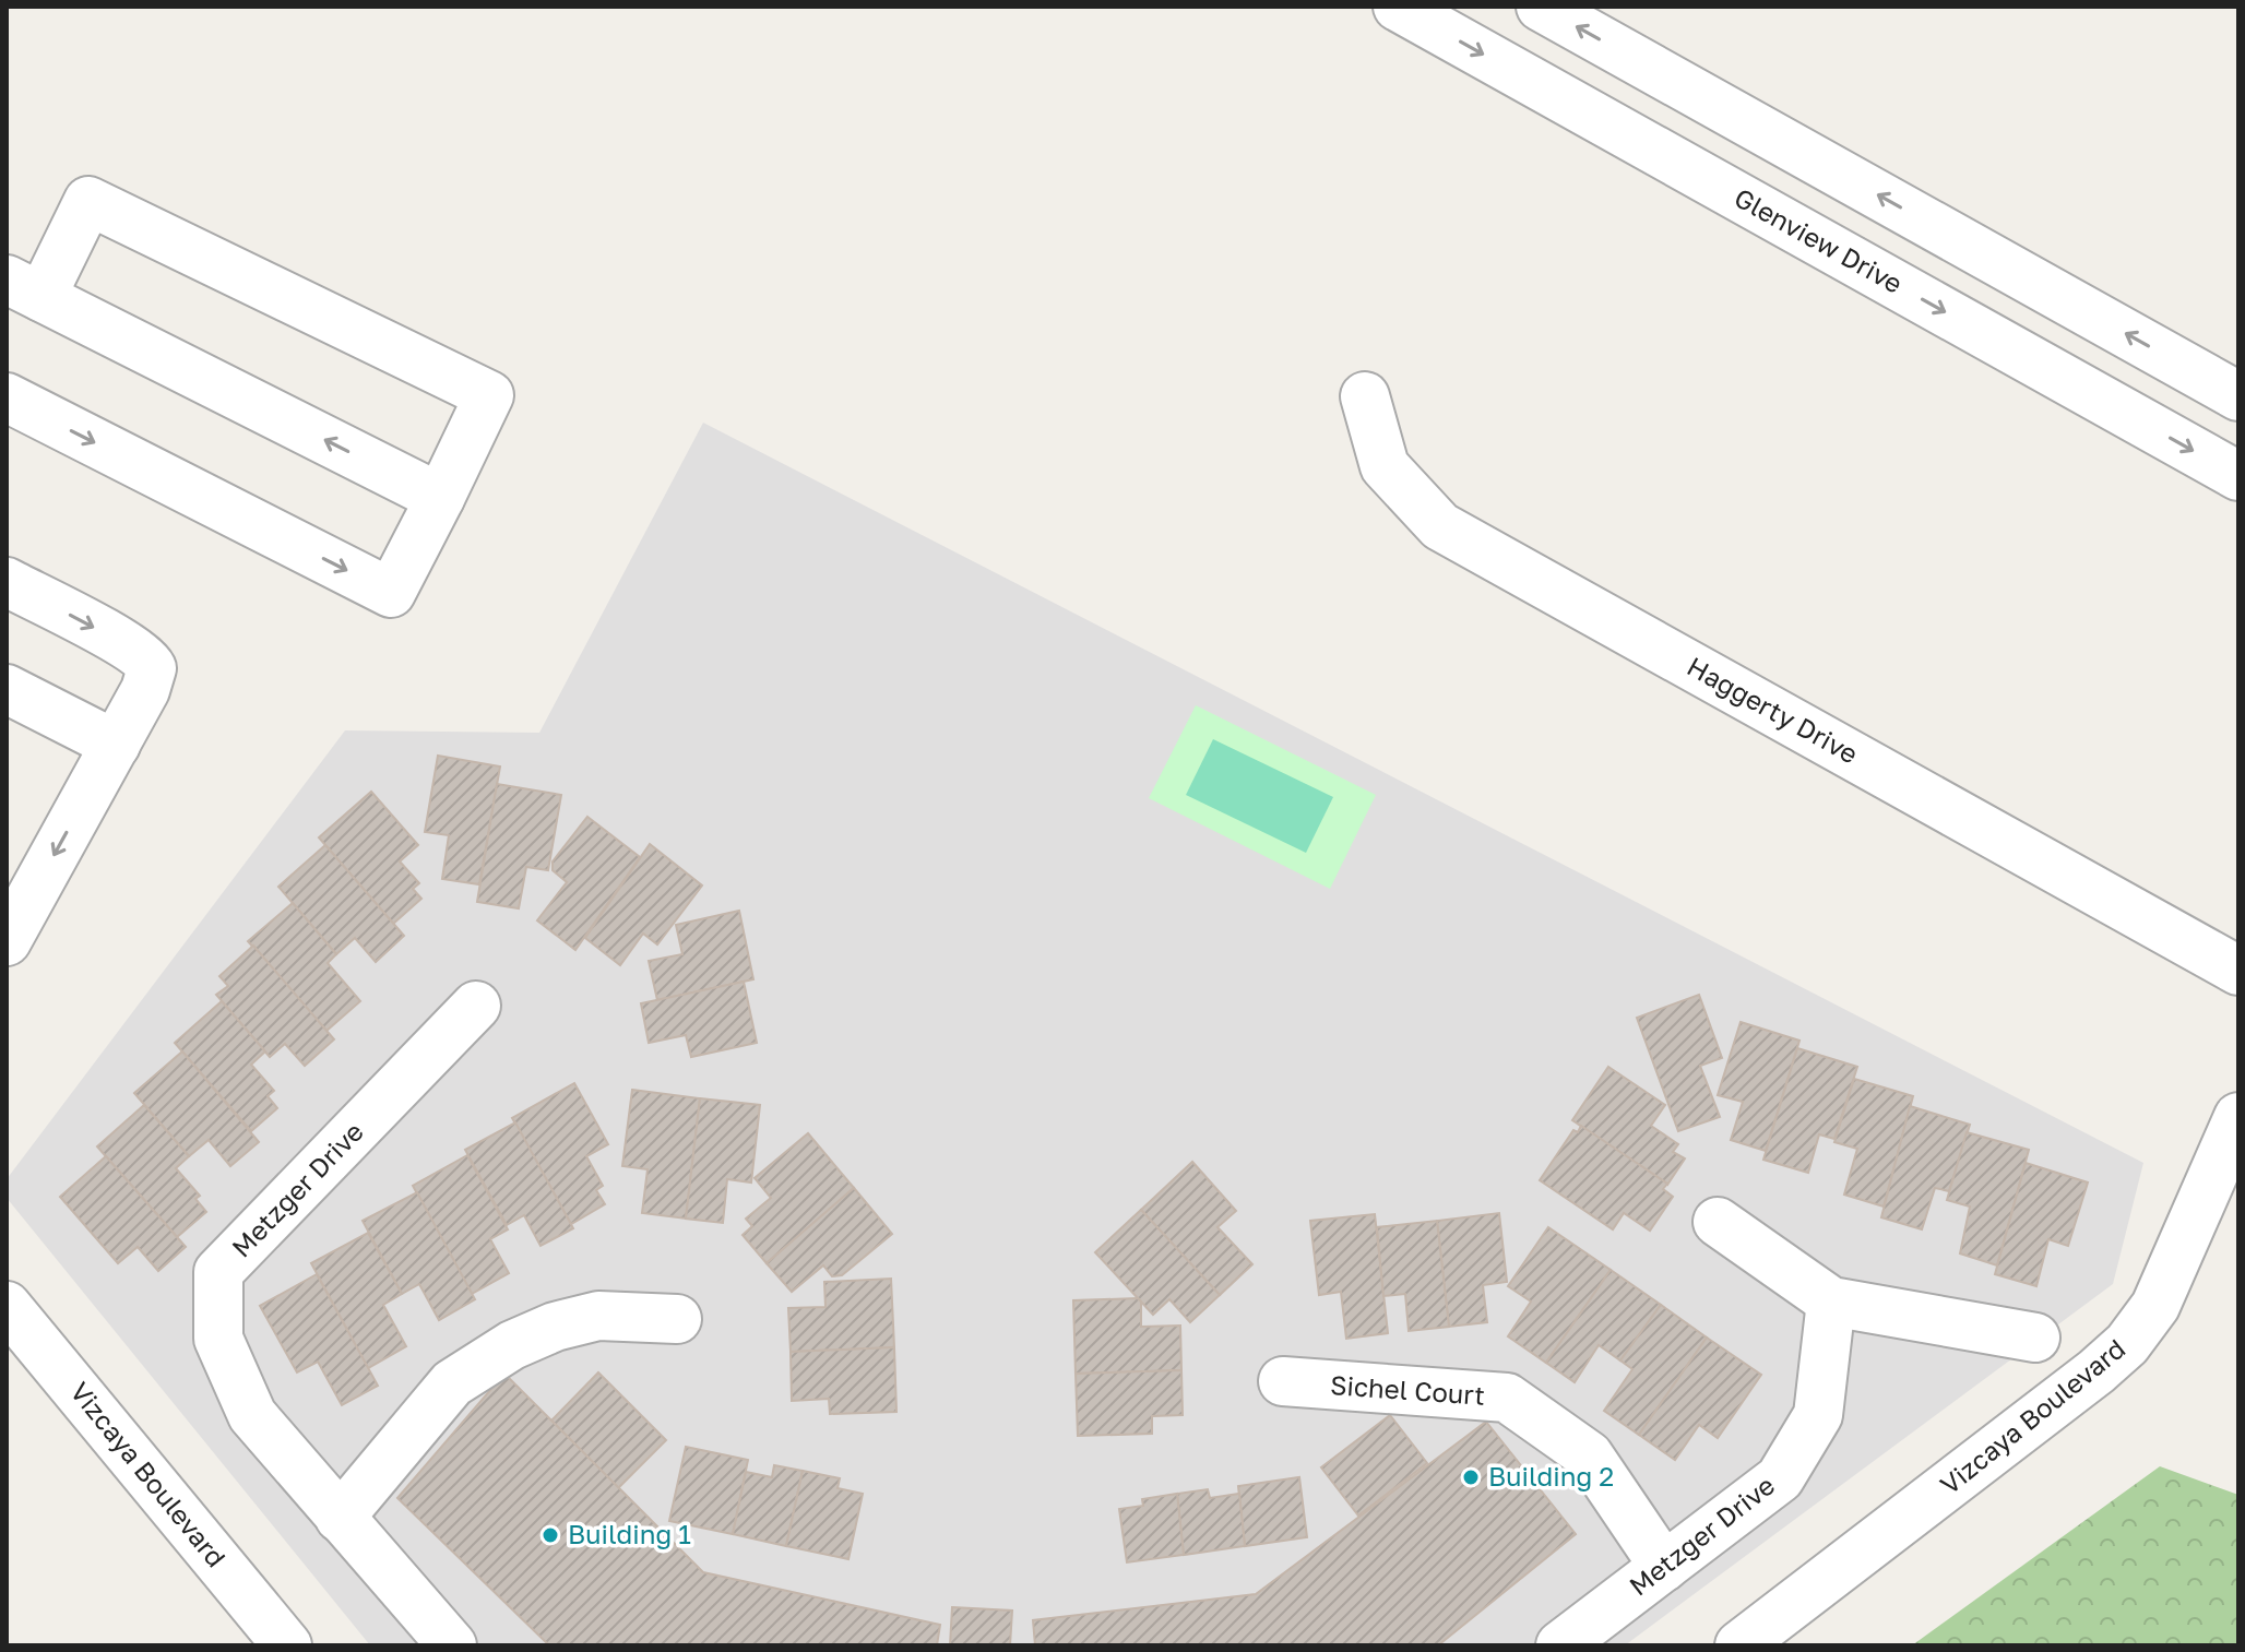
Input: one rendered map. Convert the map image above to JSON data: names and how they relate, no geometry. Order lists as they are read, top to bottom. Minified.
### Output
{"streets":{"street":["Glenview Drive","Haggerty Drive","Metzger Drive","Sichel Court","Vizcaya Boulevard"]},"crossings":[["Metzger Drive","Sichel Court"]],"places":["Building 2","Building 1"]}
